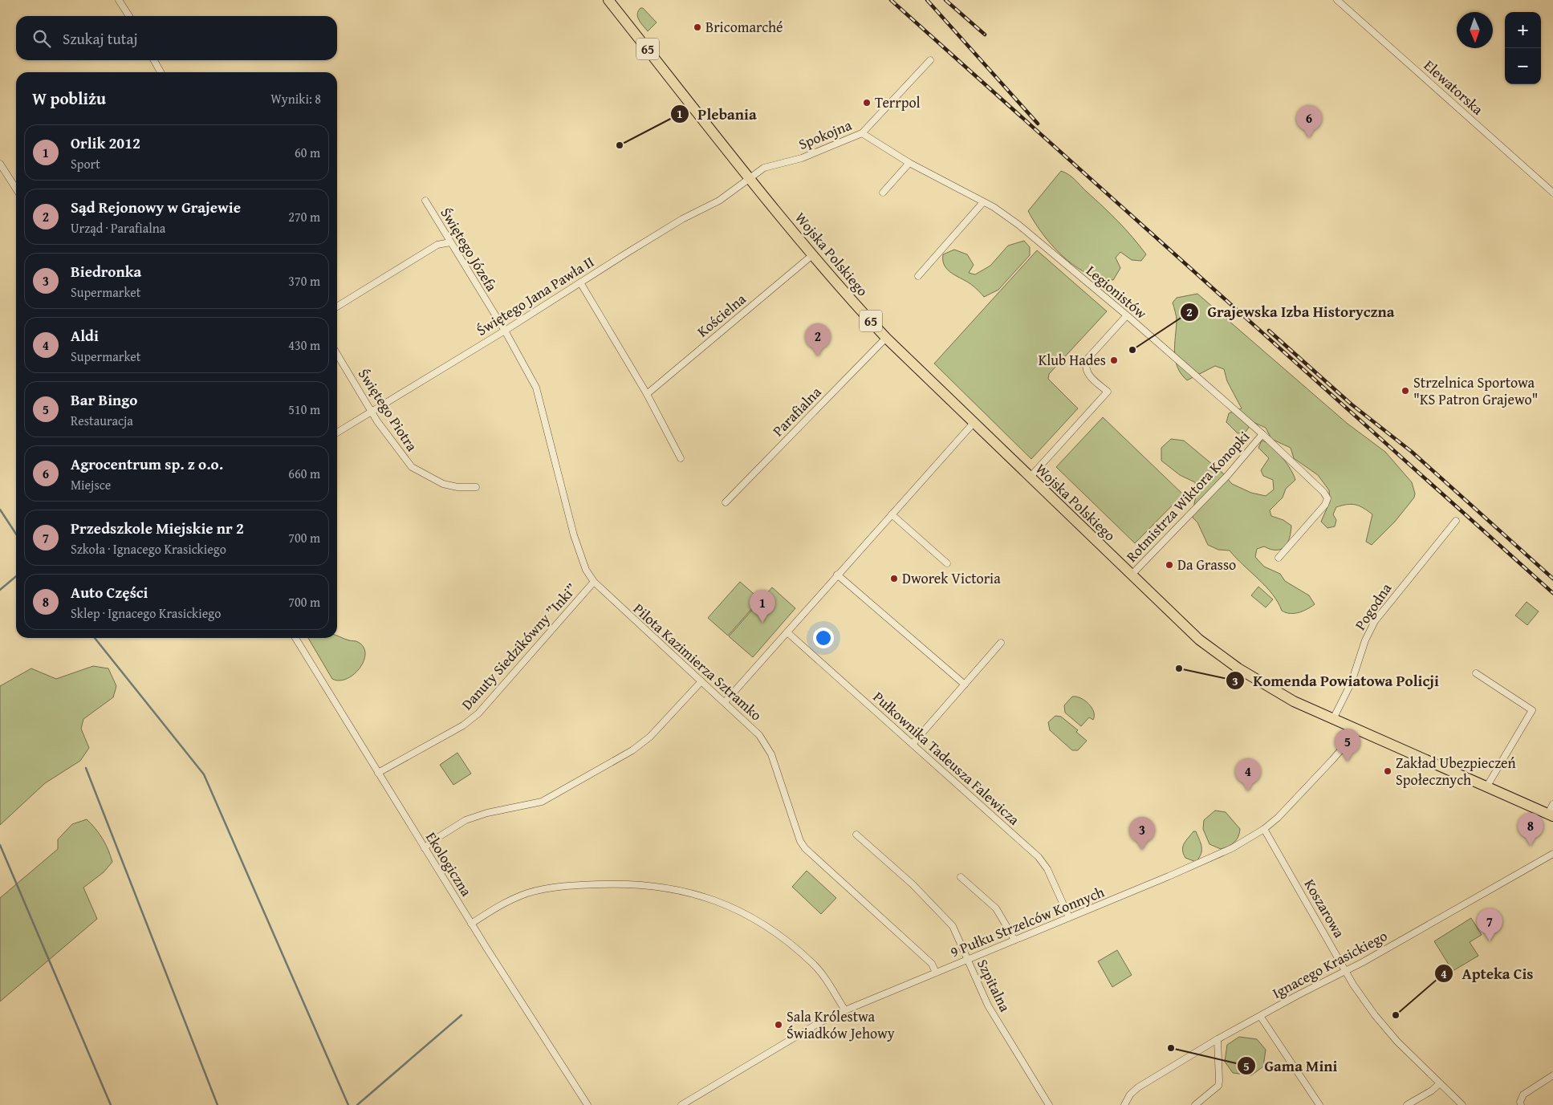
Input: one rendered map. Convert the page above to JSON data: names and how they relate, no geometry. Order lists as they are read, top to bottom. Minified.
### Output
{"streets":{"main road":["65","Wojska Polskiego"],"street":["Elewatorska","Spokojna","Świętego Józefa","Legionistów","Świętego Jana Pawła II","Kościelna","Świętego Piotra","Parafialna","Rotmistrza Wiktora Konopki","Pogodna","Danuty Siedzikówny ”Inki”","Pilota Kazimierza Sztramko","Pułkownika Tadeusza Falewicza","Ekologiczna","Koszarowa","9 Pułku Strzelców Konnych","Ignacego Krasickiego","Szpitalna"]},"crossings":[["Spokojna","Wojska Polskiego"],["Spokojna","Legionistów"],["Spokojna","Świętego Jana Pawła II"],["Świętego Józefa","Świętego Jana Pawła II"],["Świętego Józefa","Pilota Kazimierza Sztramko"],["Wojska Polskiego","Świętego Jana Pawła II"],["Wojska Polskiego","Kościelna"],["Wojska Polskiego","Parafialna"],["Wojska Polskiego","Rotmistrza Wiktora Konopki"],["Wojska Polskiego","Pogodna"],["Wojska Polskiego","9 Pułku Strzelców Konnych"],["Legionistów","Rotmistrza Wiktora Konopki"],["Świętego Jana Pawła II","Świętego Piotra"],["Świętego Jana Pawła II","Pilota Kazimierza Sztramko"],["Danuty Siedzikówny ”Inki”","Pilota Kazimierza Sztramko"],["Danuty Siedzikówny ”Inki”","Ekologiczna"],["Pilota Kazimierza Sztramko","9 Pułku Strzelców Konnych"],["Pułkownika Tadeusza Falewicza","9 Pułku Strzelców Konnych"],["Koszarowa","9 Pułku Strzelców Konnych"],["Koszarowa","Ignacego Krasickiego"],["9 Pułku Strzelców Konnych","Szpitalna"]],"places":["Bricomarché","Terrpol","Plebania","Grajewska Izba Historyczna","Klub Hades","Strzelnica Sportowa \"KS Patron Grajewo\"","Da Grasso","Dworek Victoria","Komenda Powiatowa Policji","Zakład Ubezpieczeń Społecznych","Apteka Cis","Sala Królestwa Świadków Jehowy","Gama Mini"],"north":"bottom","page":{"map_buttons":["+","−"],"search":"Szukaj tutaj","heading":["W pobliżu","Wyniki: 8"],"pins":["6","2","1","5","4","8","3","7"],"list":[{"mark":"1","name":"Orlik 2012","note":"Sport","value":"60 m"},{"mark":"2","name":"Sąd Rejonowy w Grajewie","note":"Urząd · Parafialna","value":"270 m"},{"mark":"3","name":"Biedronka","note":"Supermarket","value":"370 m"},{"mark":"4","name":"Aldi","note":"Supermarket","value":"430 m"},{"mark":"5","name":"Bar Bingo","note":"Restauracja","value":"510 m"},{"mark":"6","name":"Agrocentrum sp. z o.o.","note":"Miejsce","value":"660 m"},{"mark":"7","name":"Przedszkole Miejskie nr 2","note":"Szkoła · Ignacego Krasickiego","value":"700 m"},{"mark":"8","name":"Auto Części","note":"Sklep · Ignacego Krasickiego","value":"700 m"}]}}
